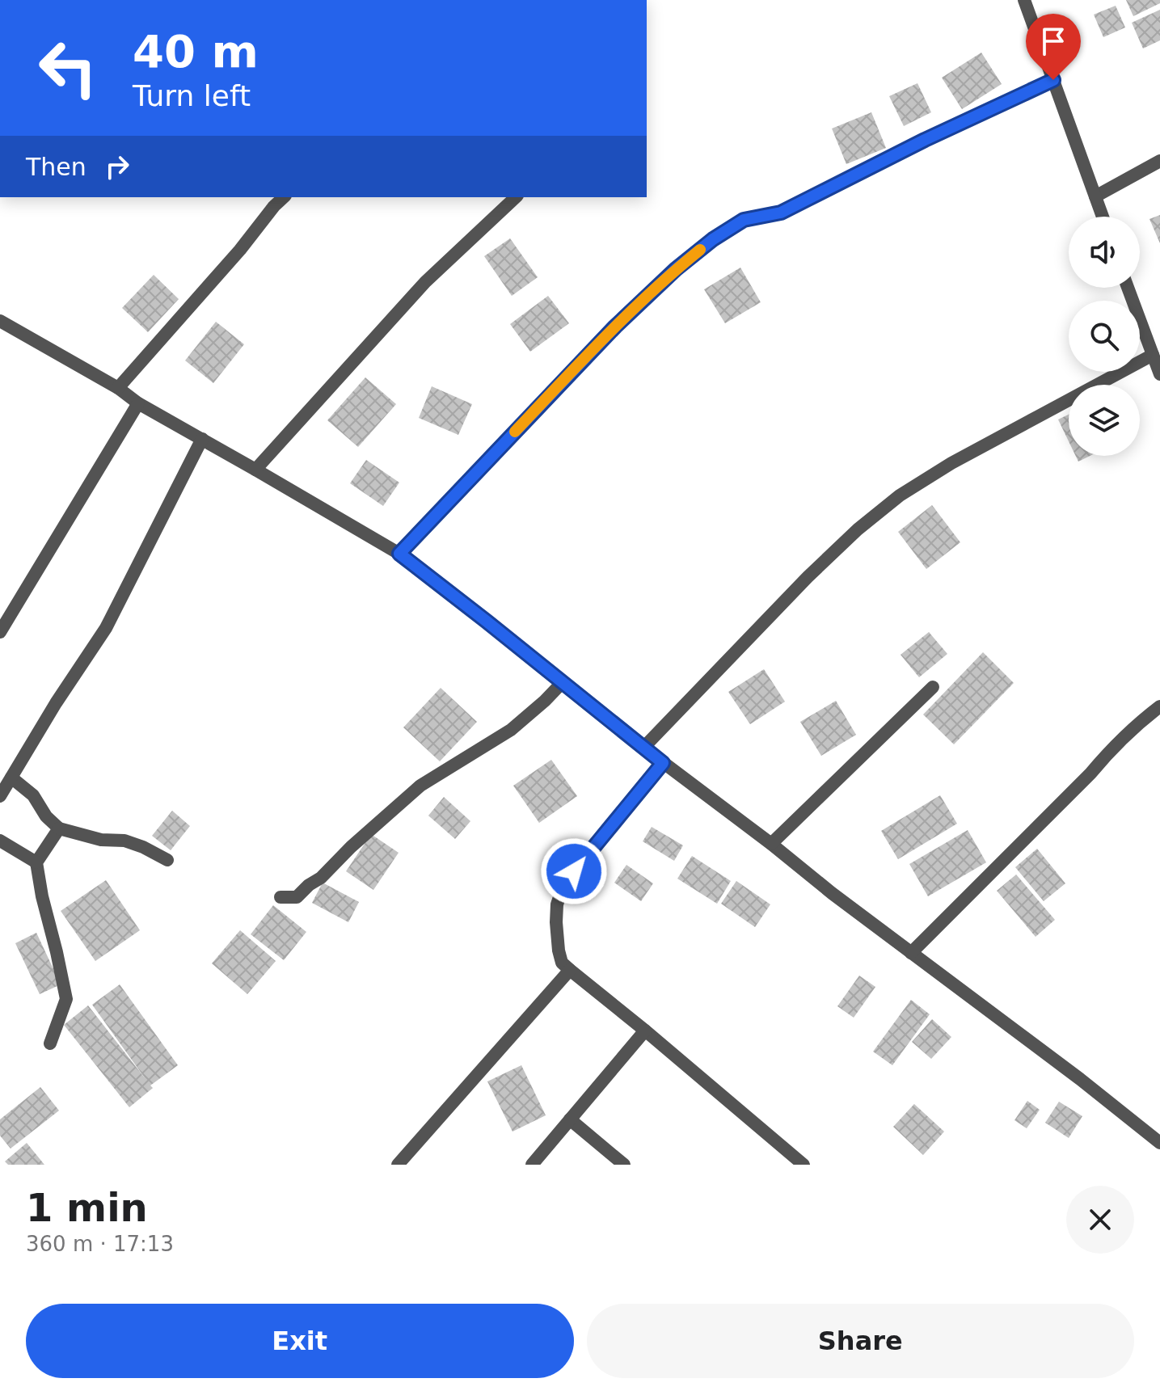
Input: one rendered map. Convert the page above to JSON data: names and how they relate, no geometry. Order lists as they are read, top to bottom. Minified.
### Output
{"page":{"turn":["40 m","Turn left"],"then":"Then","heading":["1 min","360 m · 17:13"],"buttons":["Exit","Share"]}}
